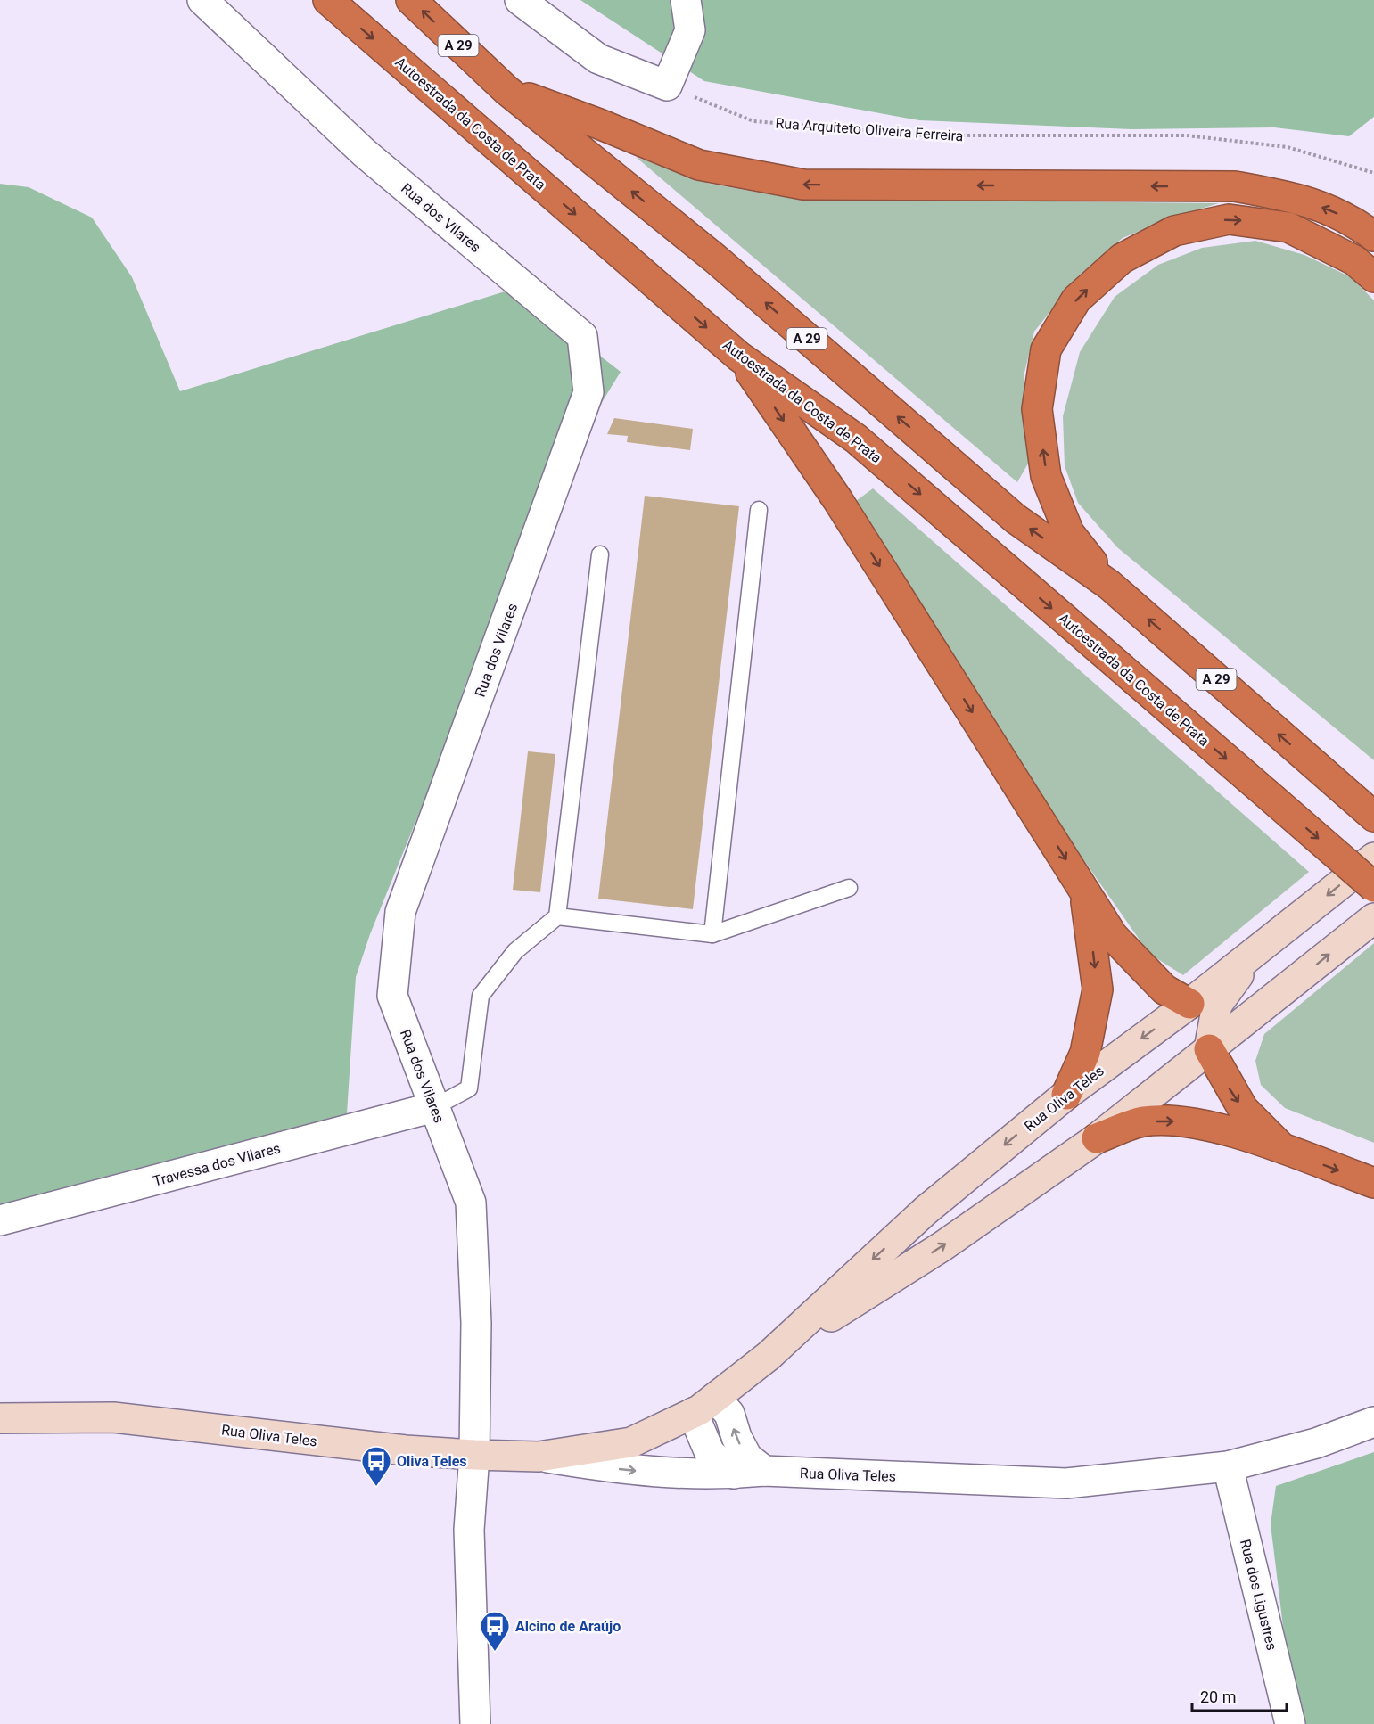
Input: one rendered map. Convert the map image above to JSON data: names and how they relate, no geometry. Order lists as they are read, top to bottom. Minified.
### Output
{"streets":{"highway":["A 29","Autoestrada da Costa de Prata"],"main road":["Rua Oliva Teles"],"street":["Rua dos Vilares","Travessa dos Vilares","Rua dos Ligustres"],"path":["Rua Arquiteto Oliveira Ferreira"]},"crossings":[["Rua dos Vilares","Rua Oliva Teles"],["Rua dos Vilares","Travessa dos Vilares"],["Rua Oliva Teles","Rua dos Ligustres"]],"places":{"bus stop":["Oliva Teles","Alcino de Araújo"]},"scale_bar":"20 m"}
